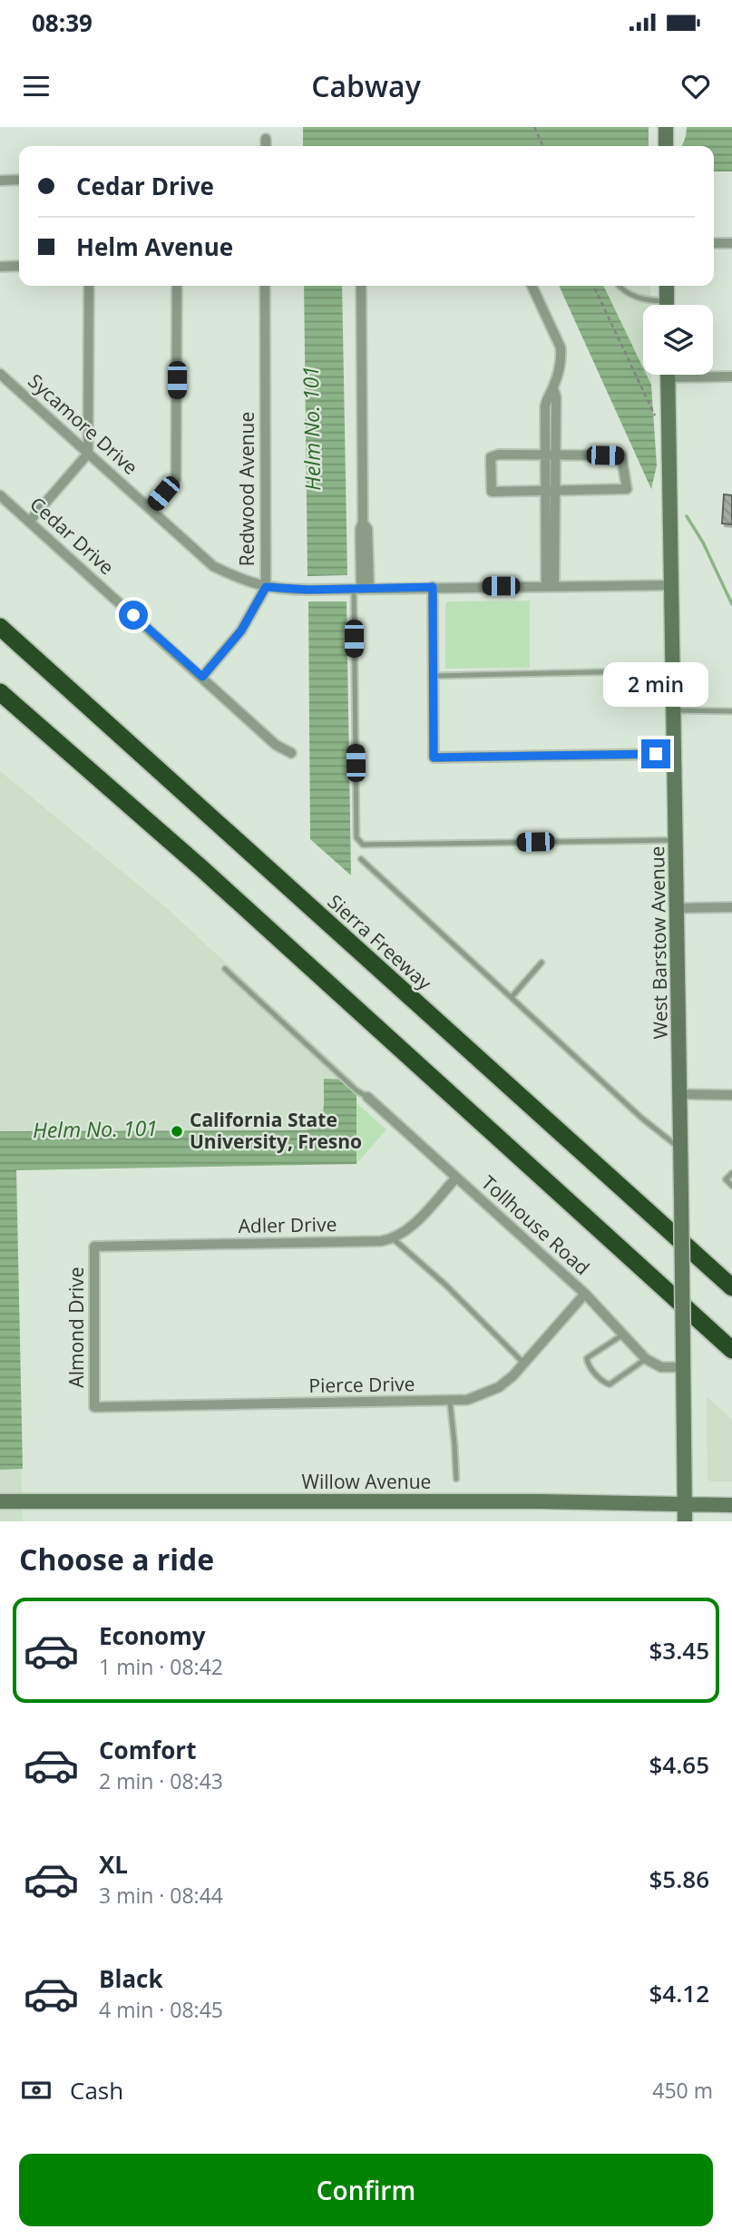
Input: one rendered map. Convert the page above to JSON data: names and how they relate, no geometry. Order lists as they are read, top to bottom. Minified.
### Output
{"streets":{"highway":["Sierra Freeway"],"main road":["West Barstow Avenue","Willow Avenue"],"street":["Sycamore Drive","Redwood Avenue","Cedar Drive","Adler Drive","Tollhouse Road","Almond Drive","Pierce Drive"]},"crossings":[["Sycamore Drive","Redwood Avenue"],["Sycamore Drive","West Barstow Avenue"],["Redwood Avenue","Cedar Drive"],["West Barstow Avenue","Willow Avenue"],["Adler Drive","Almond Drive"],["Tollhouse Road","Pierce Drive"],["Almond Drive","Pierce Drive"]],"water":["Helm No. 101"],"places":["California State University, Fresno"],"page":{"status":"08:39","header":"Cabway","banner":["Cedar Drive","Helm Avenue"],"bubble":"2 min","heading":"Choose a ride","list":[{"name":"Economy","note":"1 min · 08:42","value":"$3.45"},{"name":"Comfort","note":"2 min · 08:43","value":"$4.65"},{"name":"XL","note":"3 min · 08:44","value":"$5.86"},{"name":"Black","note":"4 min · 08:45","value":"$4.12"}],"pay":["Cash","450 m"],"buttons":"Confirm"}}
